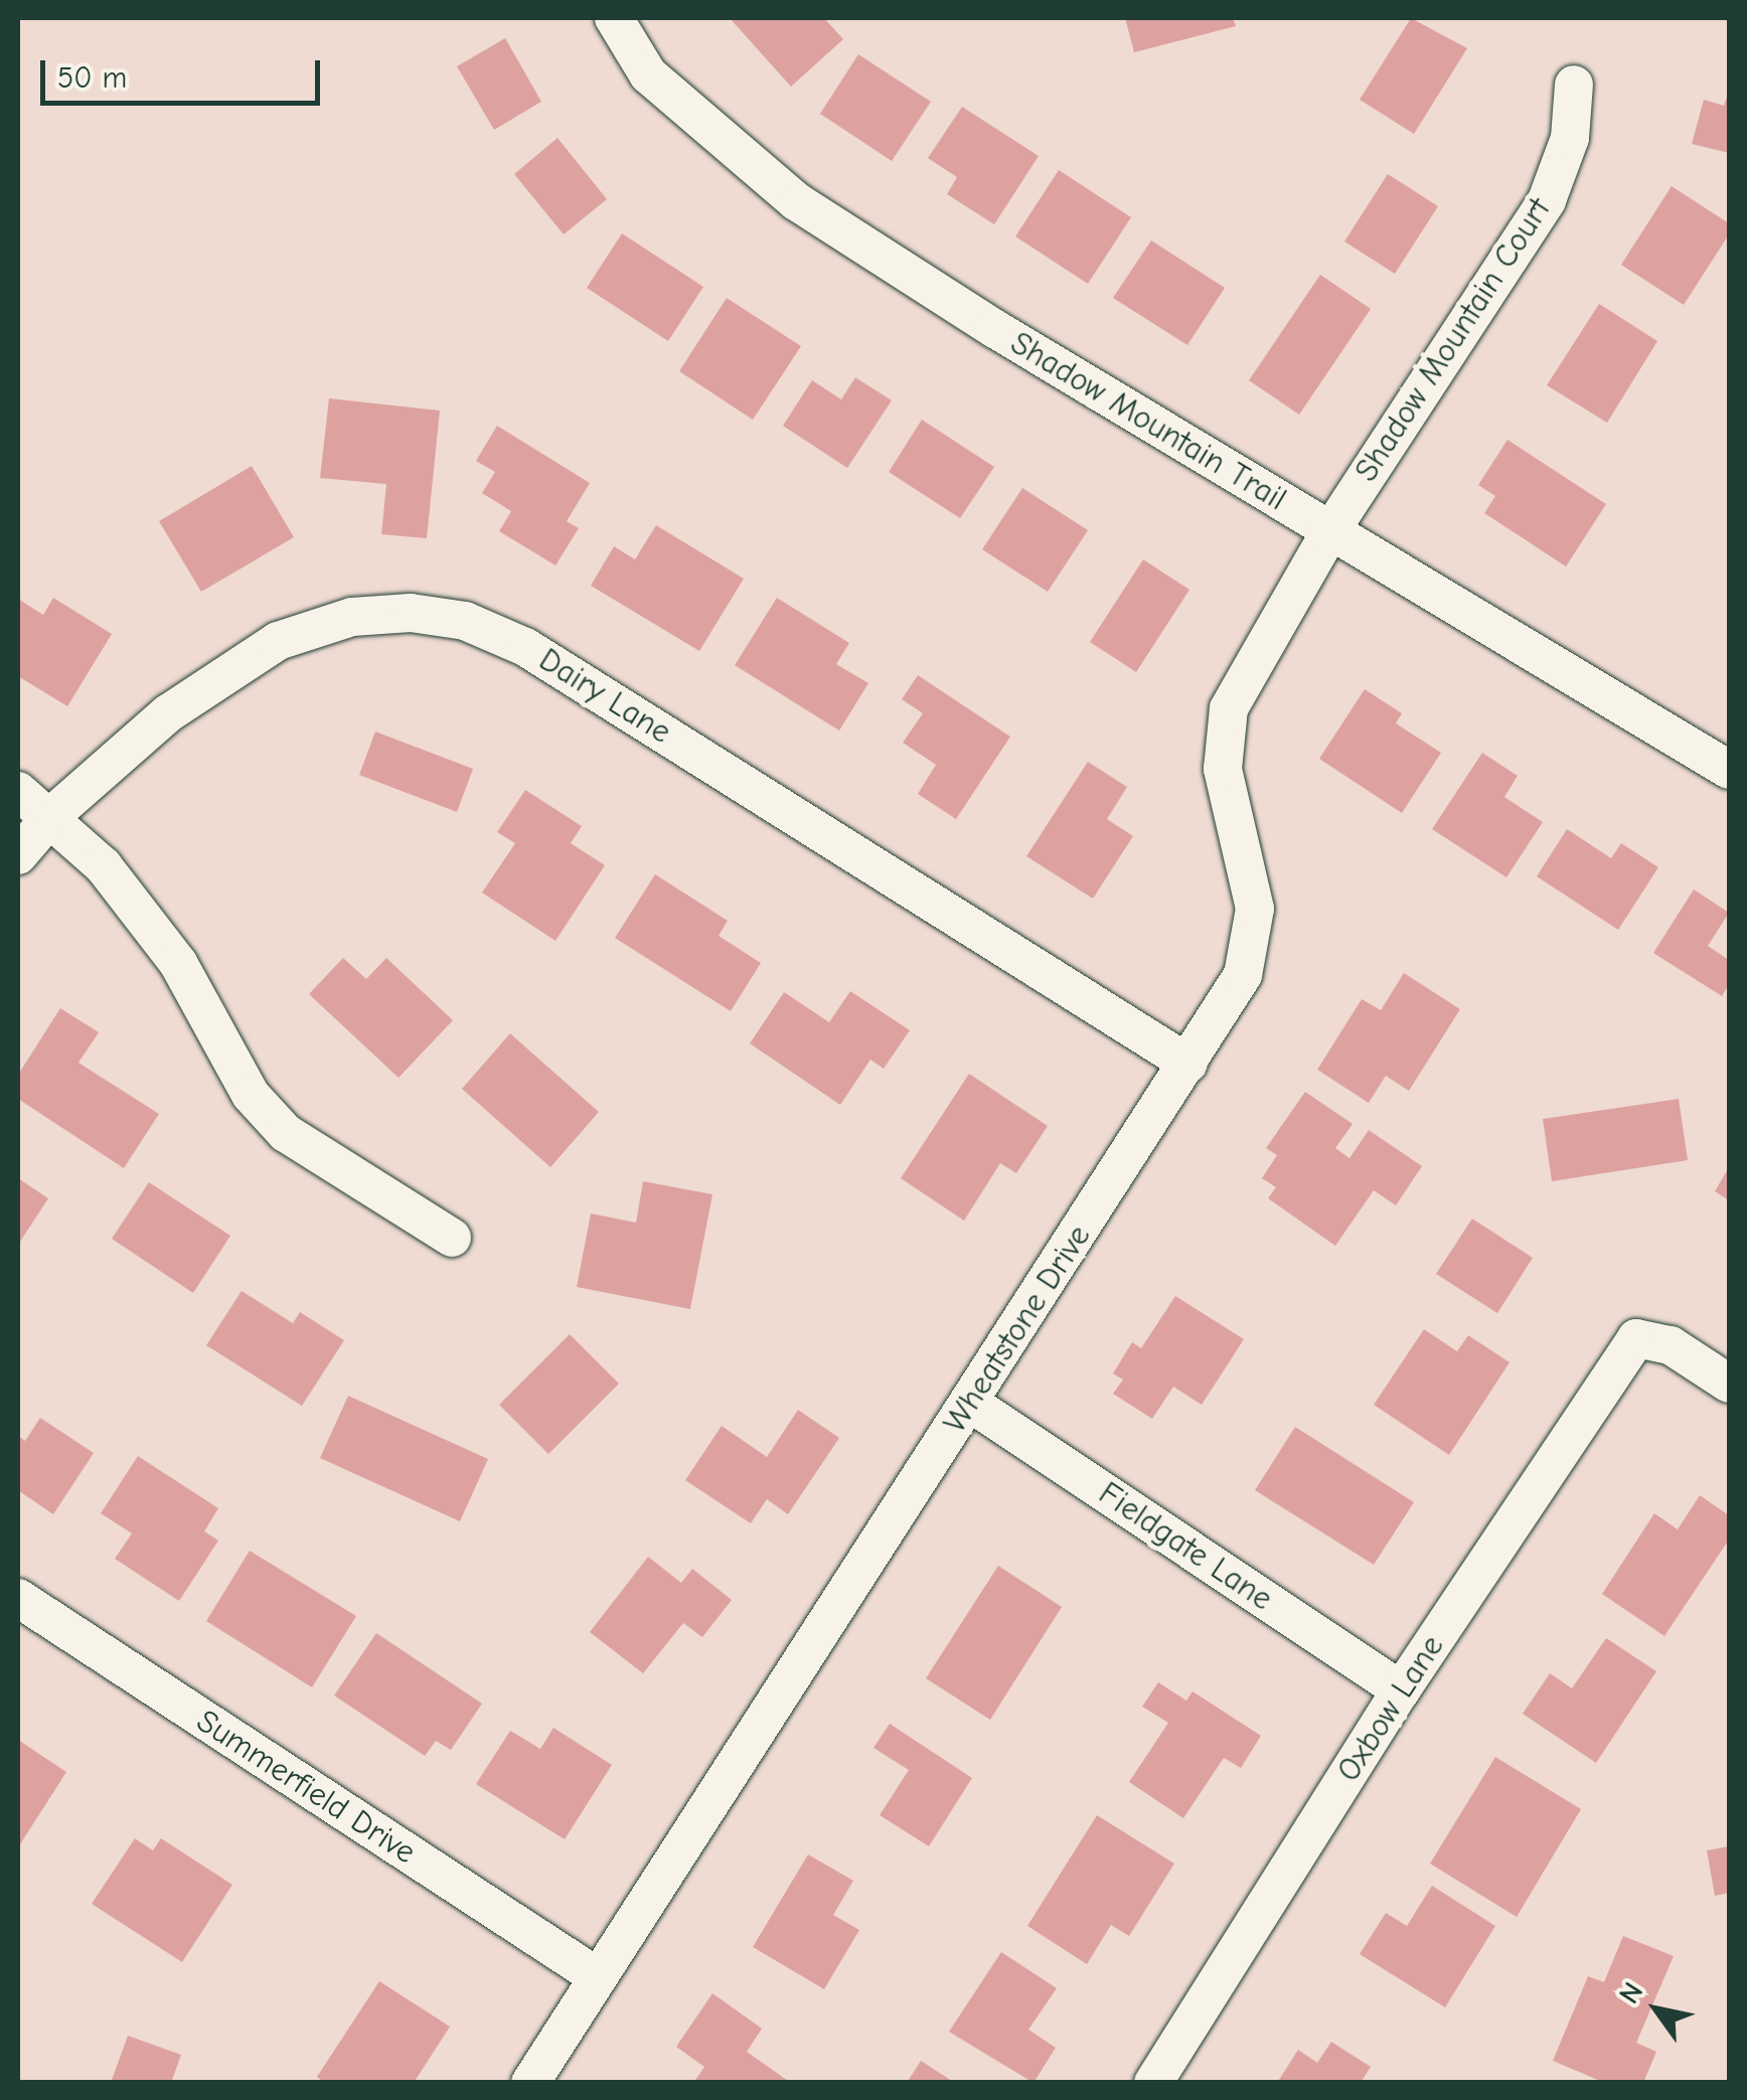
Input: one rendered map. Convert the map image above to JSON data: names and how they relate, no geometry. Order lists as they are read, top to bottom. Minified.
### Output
{"streets":{"street":["Shadow Mountain Court","Shadow Mountain Trail","Dairy Lane","Wheatstone Drive","Fieldgate Lane","Oxbow Lane","Summerfield Drive"]},"crossings":[["Shadow Mountain Court","Shadow Mountain Trail"],["Shadow Mountain Court","Wheatstone Drive"],["Shadow Mountain Trail","Wheatstone Drive"],["Dairy Lane","Wheatstone Drive"],["Wheatstone Drive","Fieldgate Lane"],["Wheatstone Drive","Summerfield Drive"],["Fieldgate Lane","Oxbow Lane"]],"scale_bar":"50 m","north":"top left"}
